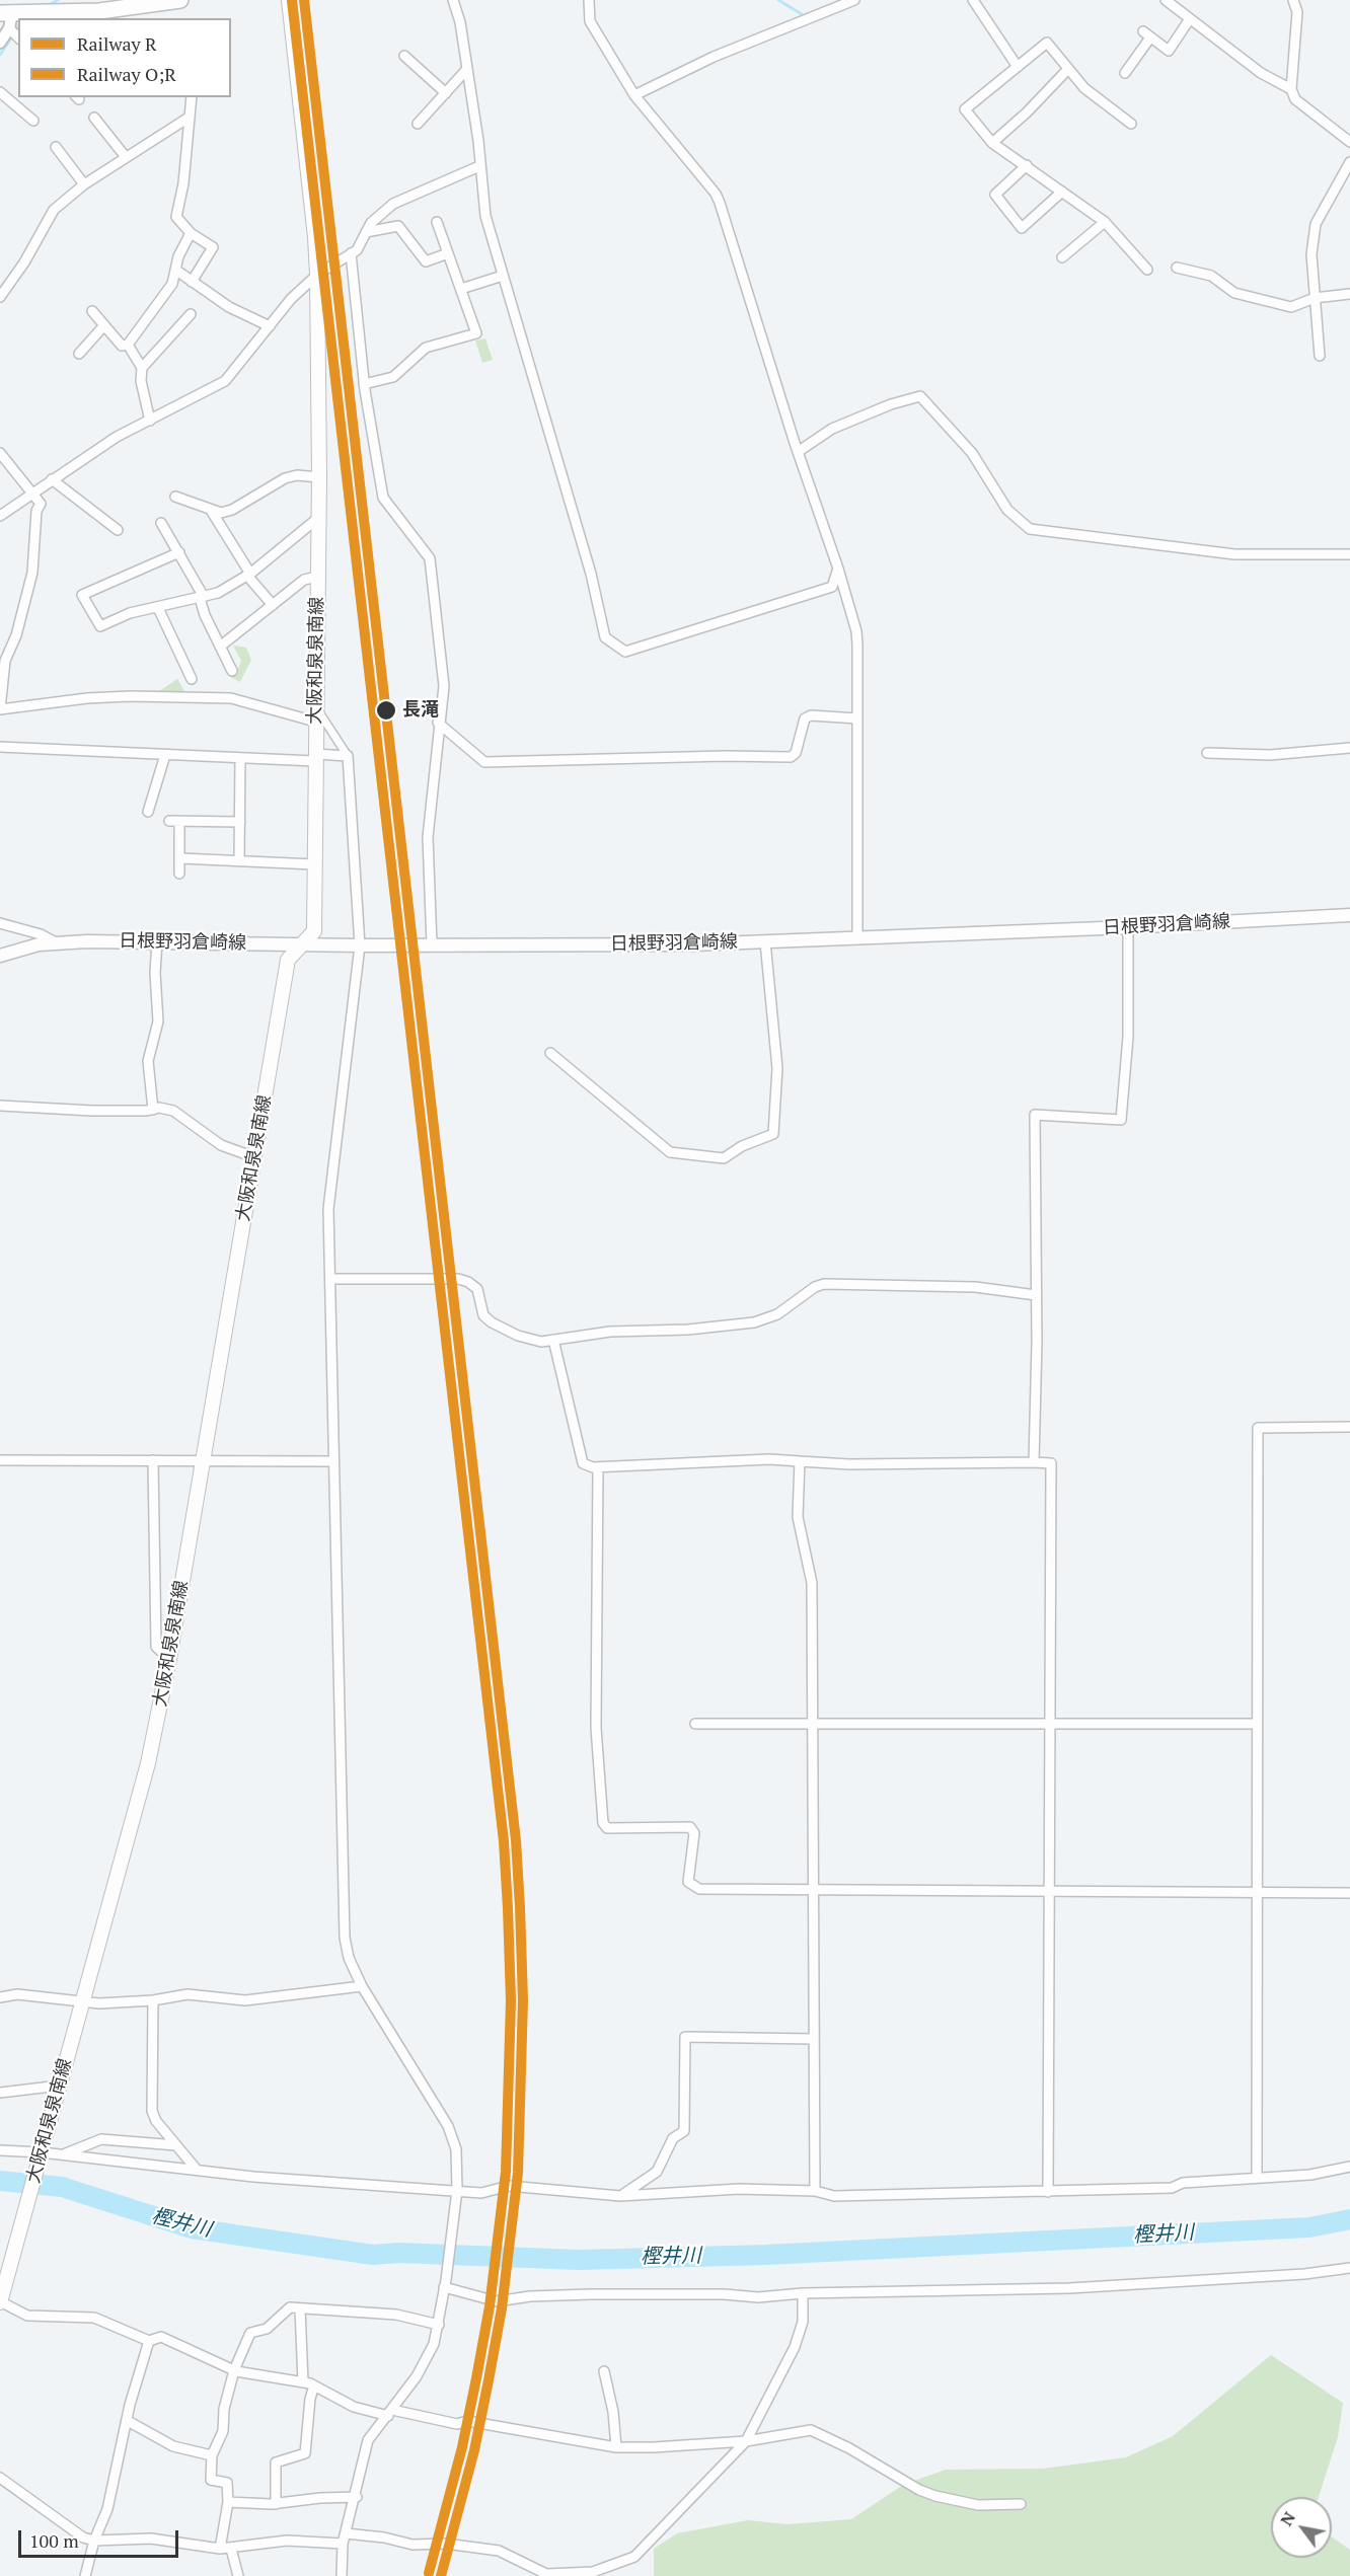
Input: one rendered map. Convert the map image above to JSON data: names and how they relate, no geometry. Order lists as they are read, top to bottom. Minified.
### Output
{"streets":{"main road":["大阪和泉泉南線","日根野羽倉崎線"]},"crossings":[["大阪和泉泉南線","日根野羽倉崎線"]],"water":["樫井川"],"places":["長滝"],"lines":["rail line R","rail line O;R"],"legend":["Railway R","Railway O;R"],"scale_bar":"100 m","north":"top left"}
